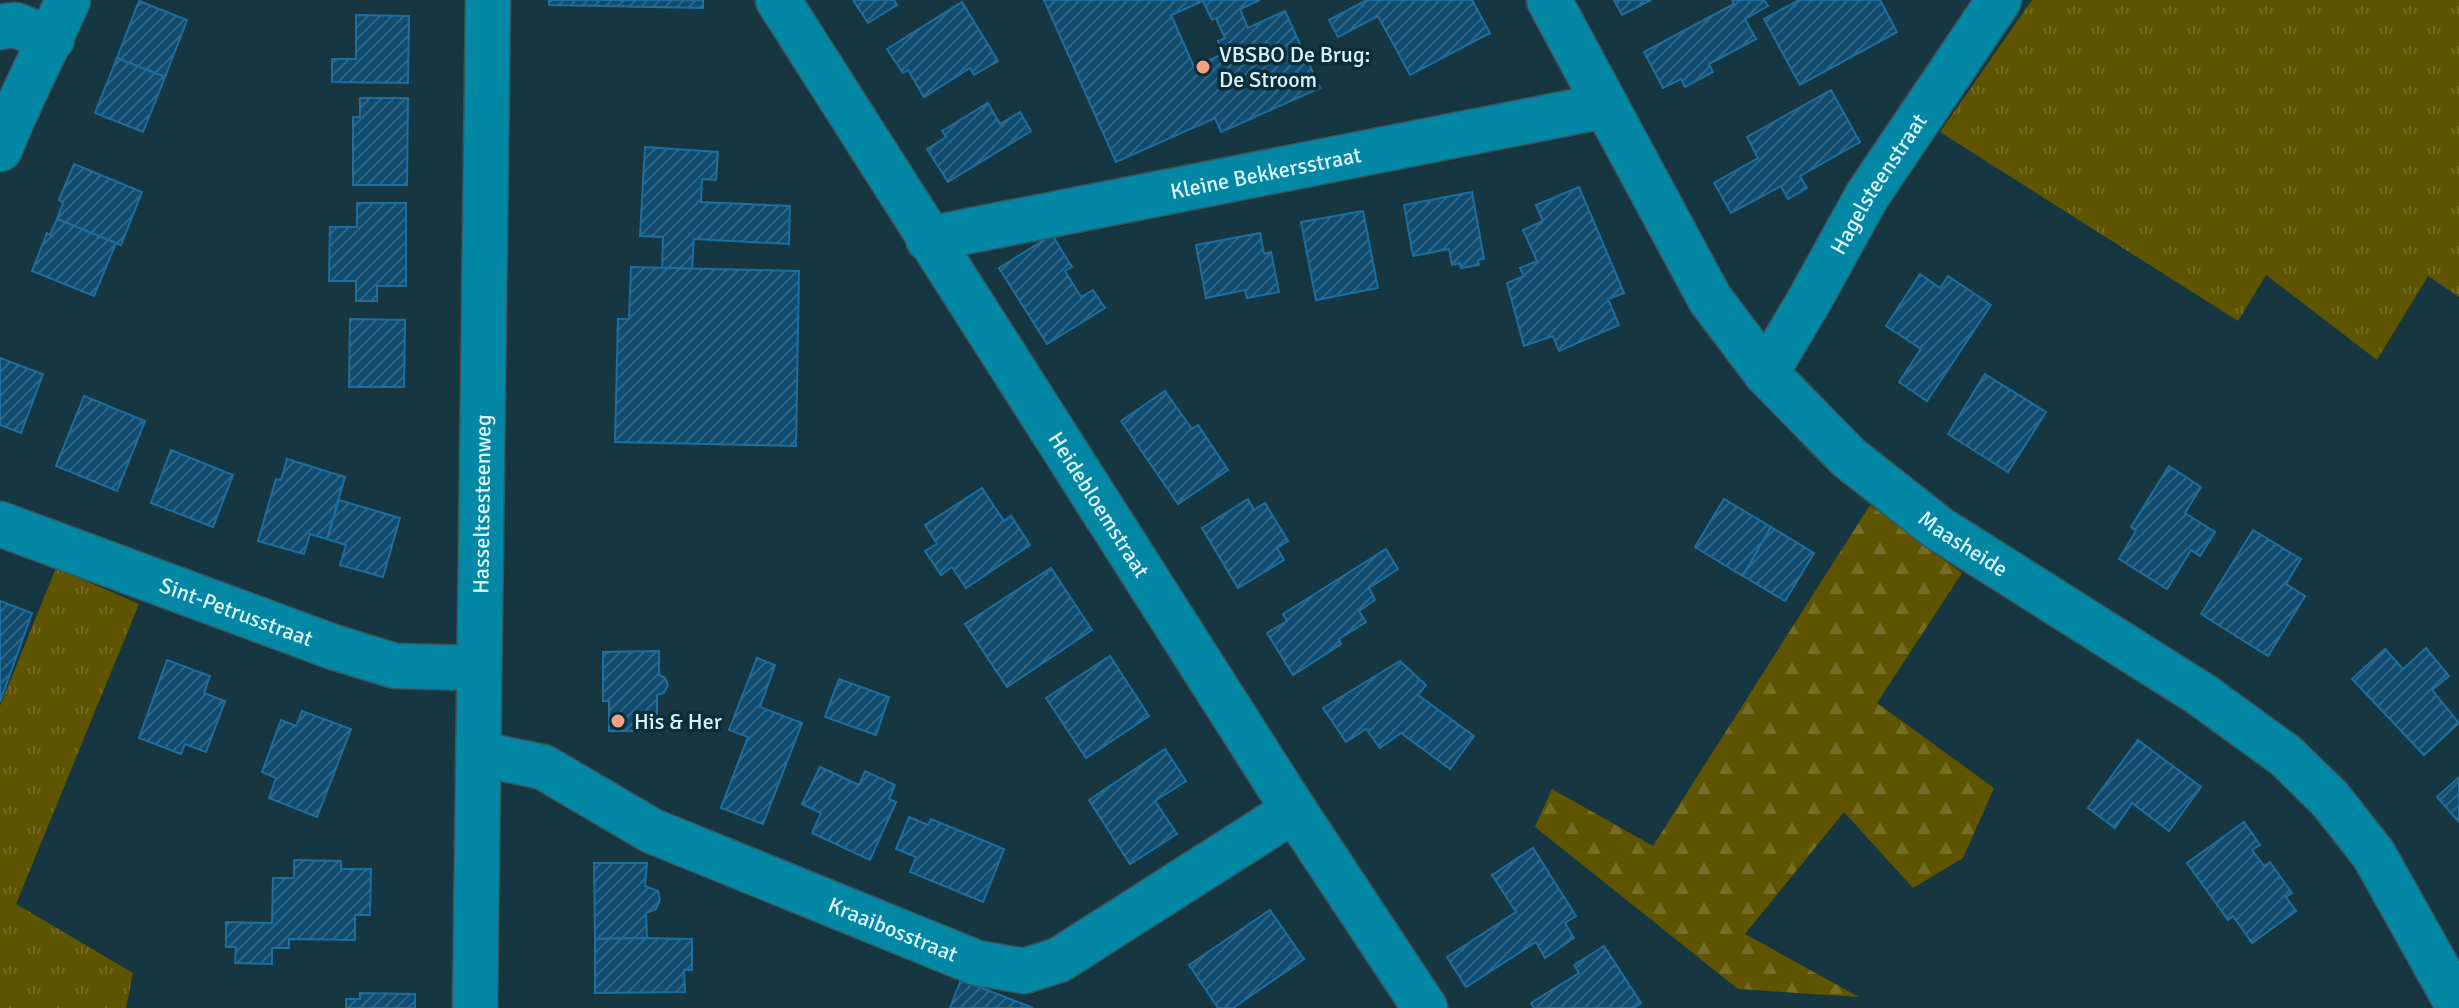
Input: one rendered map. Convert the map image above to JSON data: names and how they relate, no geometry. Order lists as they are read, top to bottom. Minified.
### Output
{"streets":{"street":["Kleine Bekkersstraat","Hagelsteenstraat","Hasseltsesteenweg","Heidebloemstraat","Maasheide","Sint-Petrusstraat","Kraaibosstraat"]},"crossings":[["Kleine Bekkersstraat","Heidebloemstraat"],["Kleine Bekkersstraat","Maasheide"],["Hagelsteenstraat","Maasheide"],["Hasseltsesteenweg","Sint-Petrusstraat"],["Hasseltsesteenweg","Kraaibosstraat"],["Heidebloemstraat","Kraaibosstraat"]],"places":["VBSBO De Brug: De Stroom","His & Her"]}
